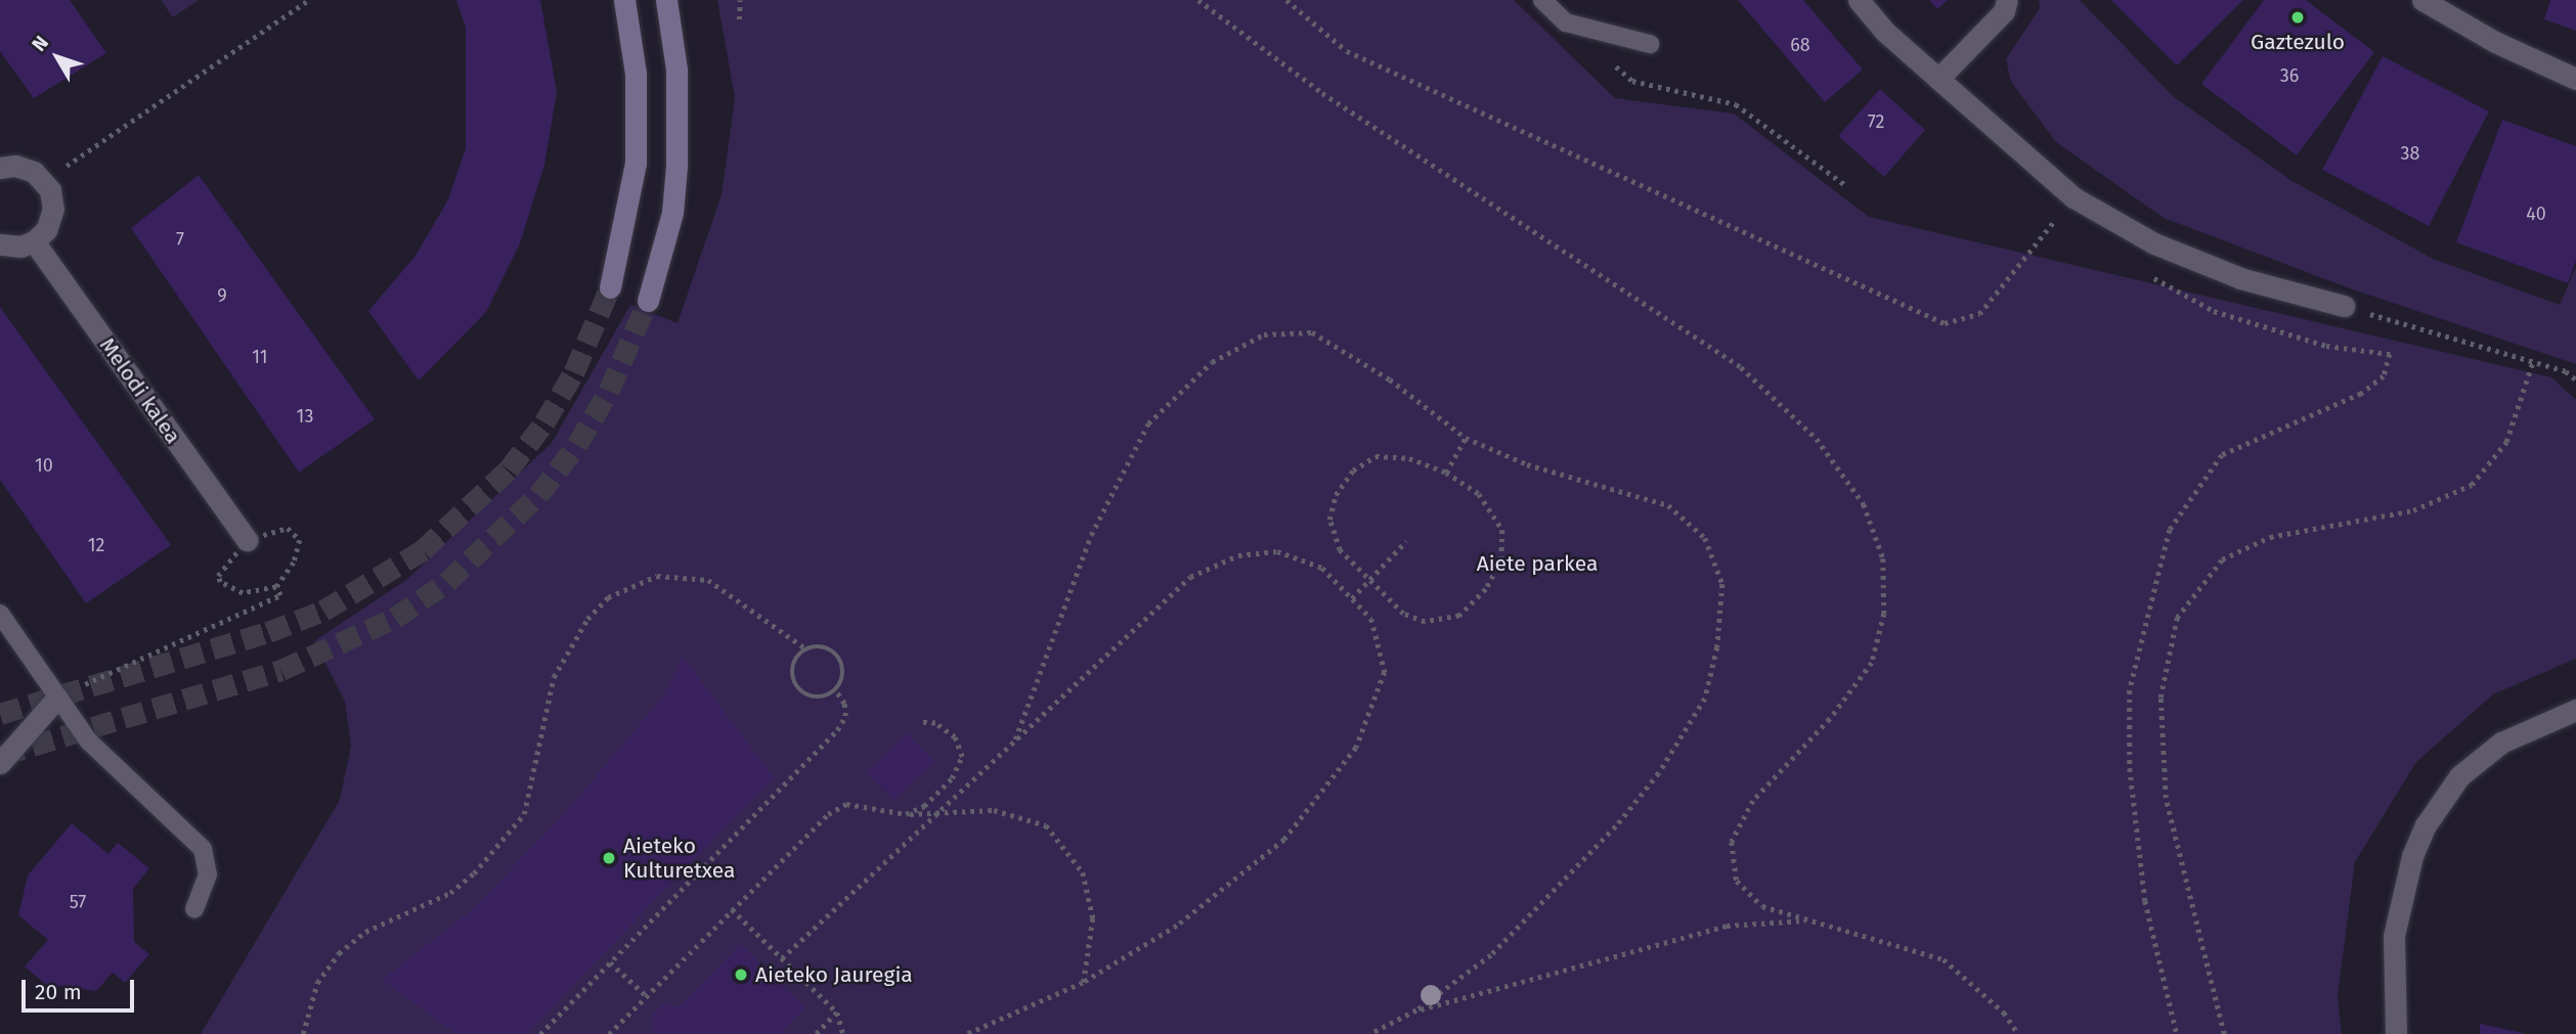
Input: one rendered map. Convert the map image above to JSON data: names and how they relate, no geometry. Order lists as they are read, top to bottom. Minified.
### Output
{"streets":{"street":["Melodi kalea"]},"parks":["Aiete parkea"],"places":["Gaztezulo","Aieteko Kulturetxea","Aieteko Jauregia"],"house_numbers":["68","36","72","38","40","7","9","11","13","10","12","57"],"scale_bar":"20 m","north":"top left"}
